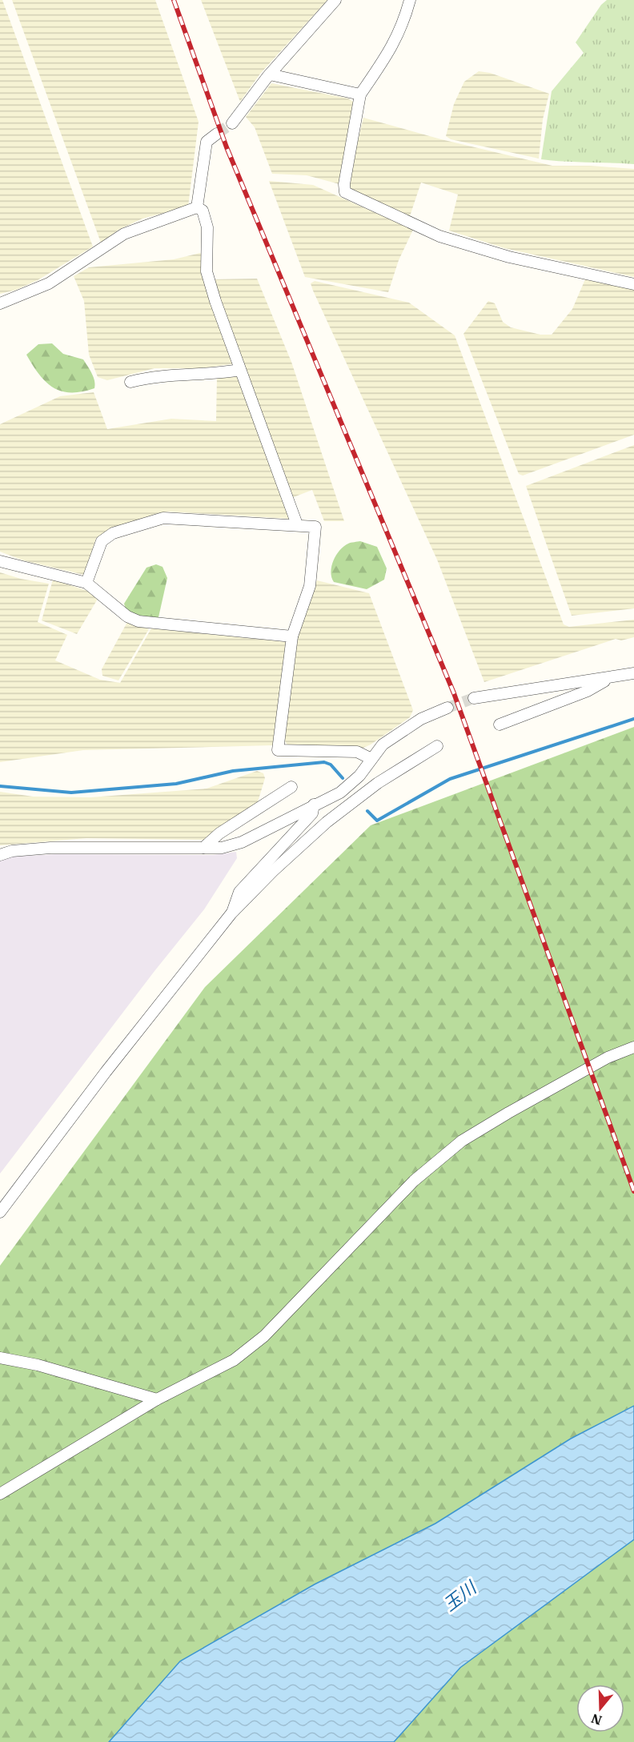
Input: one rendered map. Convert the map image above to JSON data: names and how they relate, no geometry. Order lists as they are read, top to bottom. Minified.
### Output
{"water":["玉川"],"north":"bottom"}
